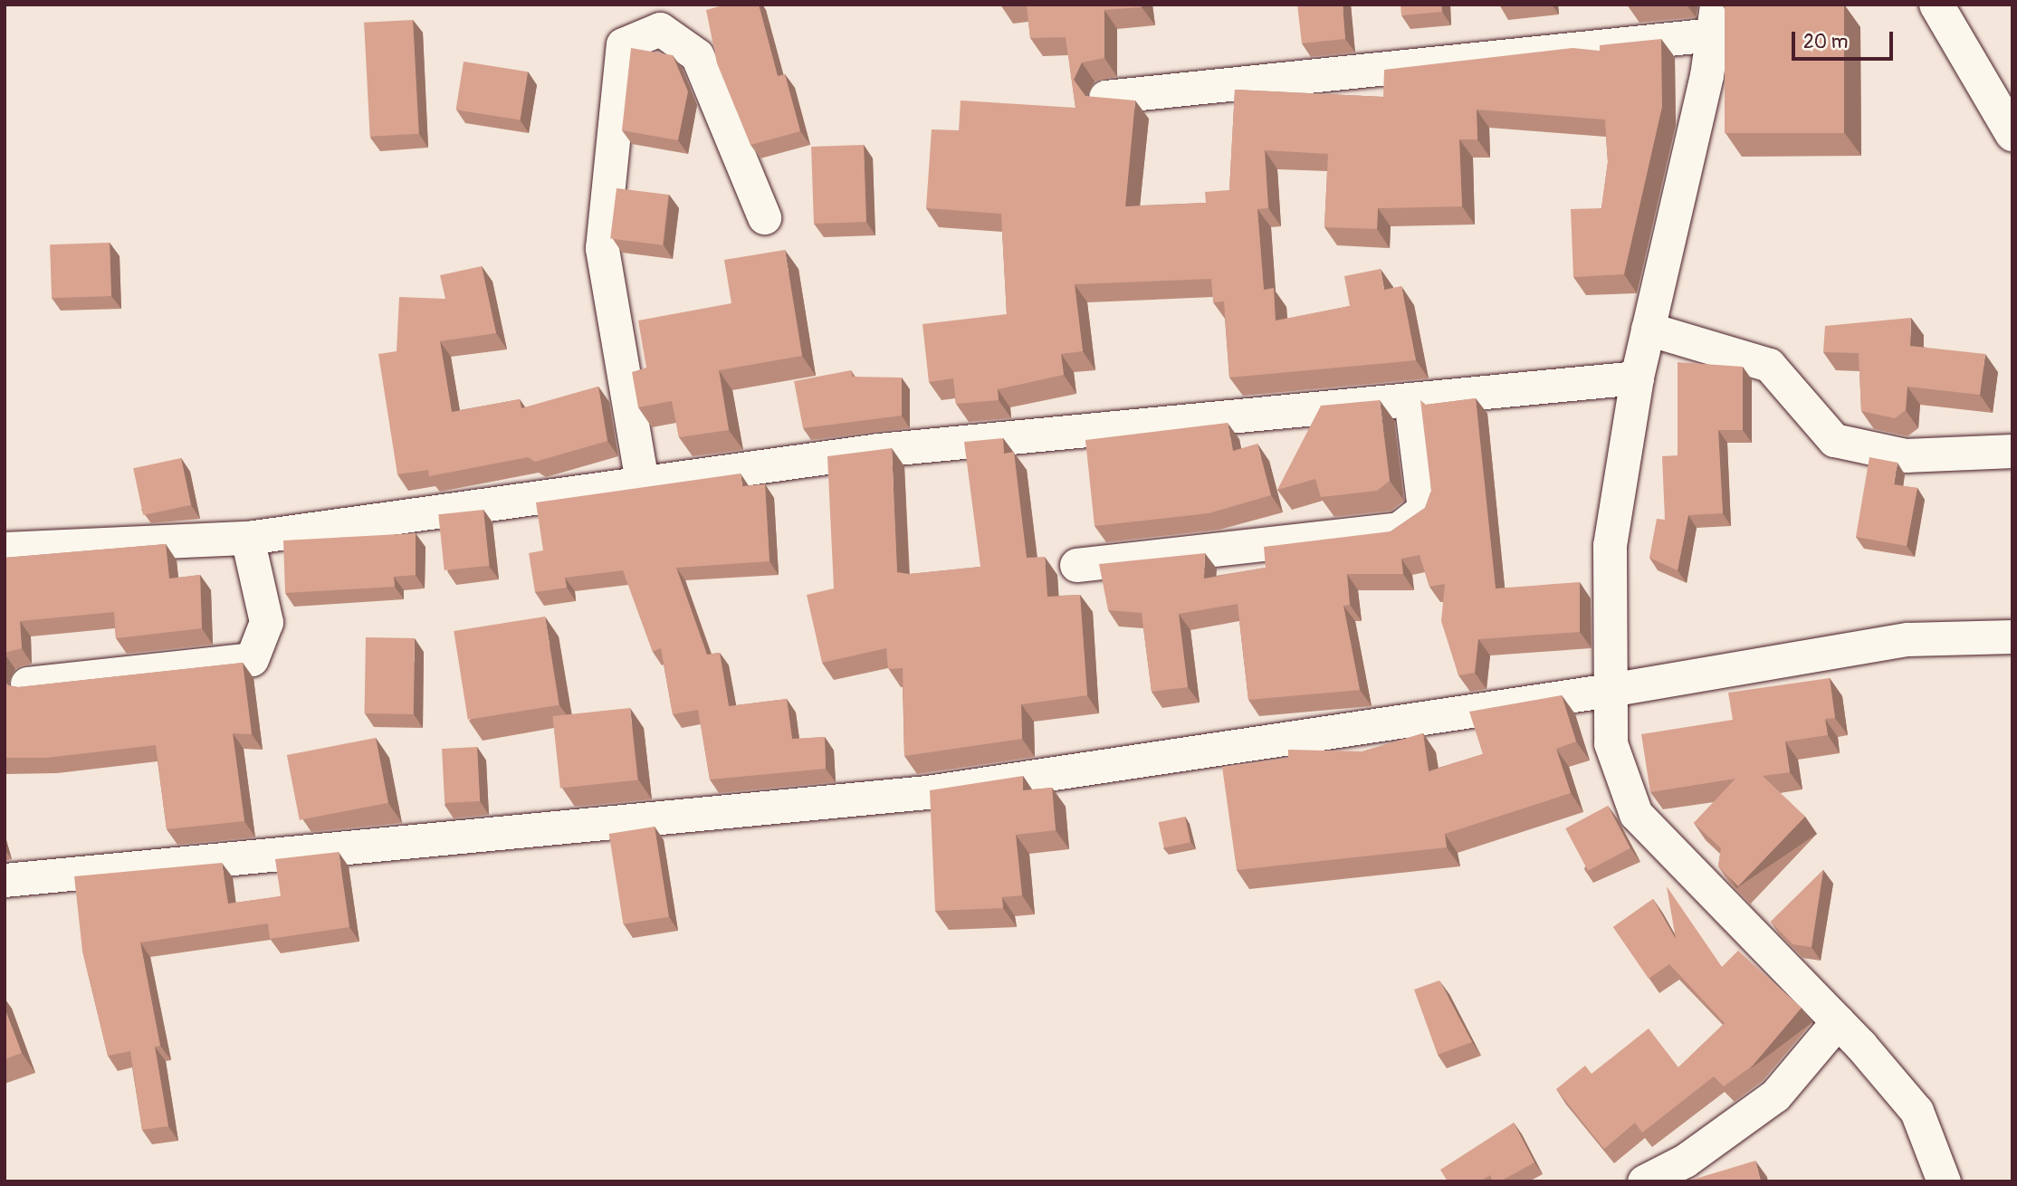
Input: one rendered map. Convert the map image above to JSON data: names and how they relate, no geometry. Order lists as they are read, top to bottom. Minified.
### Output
{"scale_bar":"20 m"}
